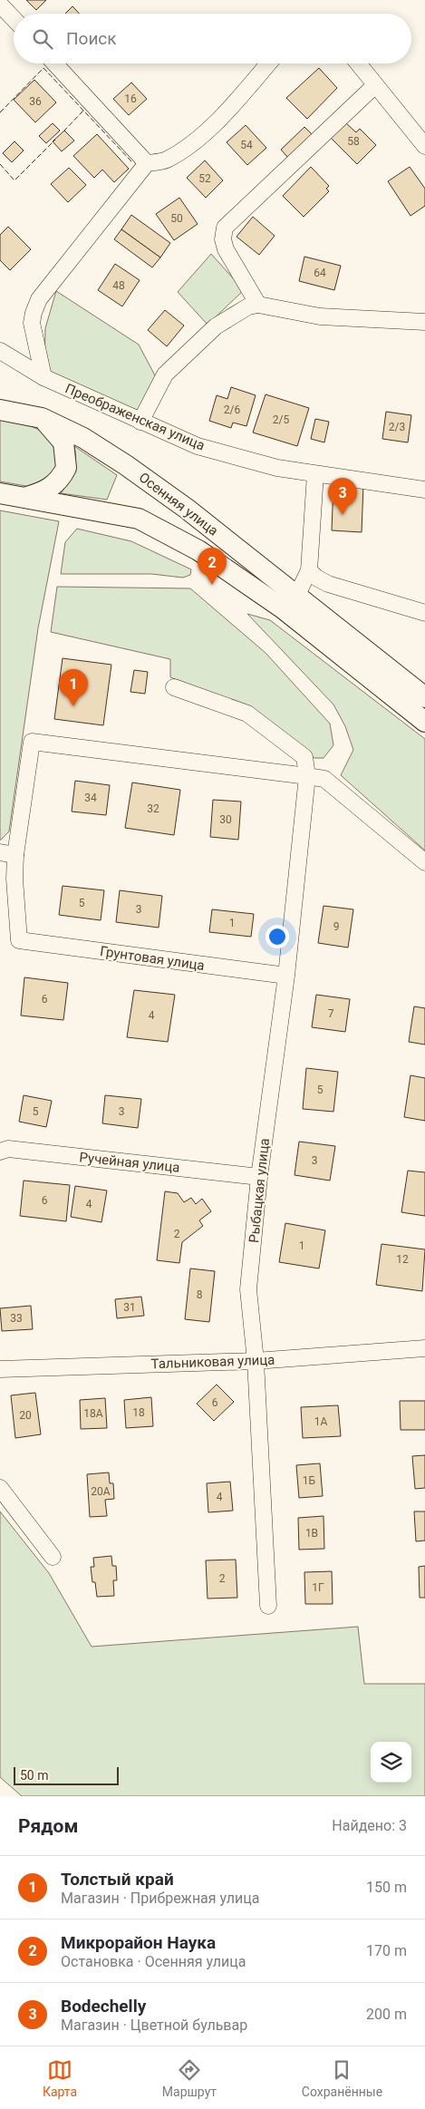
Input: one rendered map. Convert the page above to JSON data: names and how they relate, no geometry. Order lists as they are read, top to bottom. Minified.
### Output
{"streets":{"main road":["Осенняя улица"],"street":["Преображенская улица","Грунтовая улица","Ручейная улица","Рыбацкая улица","Тальниковая улица"]},"crossings":[["Грунтовая улица","Рыбацкая улица"],["Ручейная улица","Рыбацкая улица"],["Рыбацкая улица","Тальниковая улица"]],"house_numbers":["16","36","58","54","52","50","64","48","2/6","2/5","2/3","34","32","30","5","3","1","9","6","7","4","5","5","3","3","6","4","2","1","12","8","31","33","6","18","18А","20","1А","1Б","20А","4","1В","2","1Г"],"scale_bar":"50 m","page":{"search":"Поиск","pins":["3","2","1"],"scale":"50 m","heading":["Рядом","Найдено: 3"],"list":[{"mark":"1","name":"Толстый край","note":"Магазин · Прибрежная улица","value":"150 m"},{"mark":"2","name":"Микрорайон Наука","note":"Остановка · Осенняя улица","value":"170 m"},{"mark":"3","name":"Bodechelly","note":"Магазин · Цветной бульвар","value":"200 m"}],"nav":["Карта","Маршрут","Сохранённые"]}}
